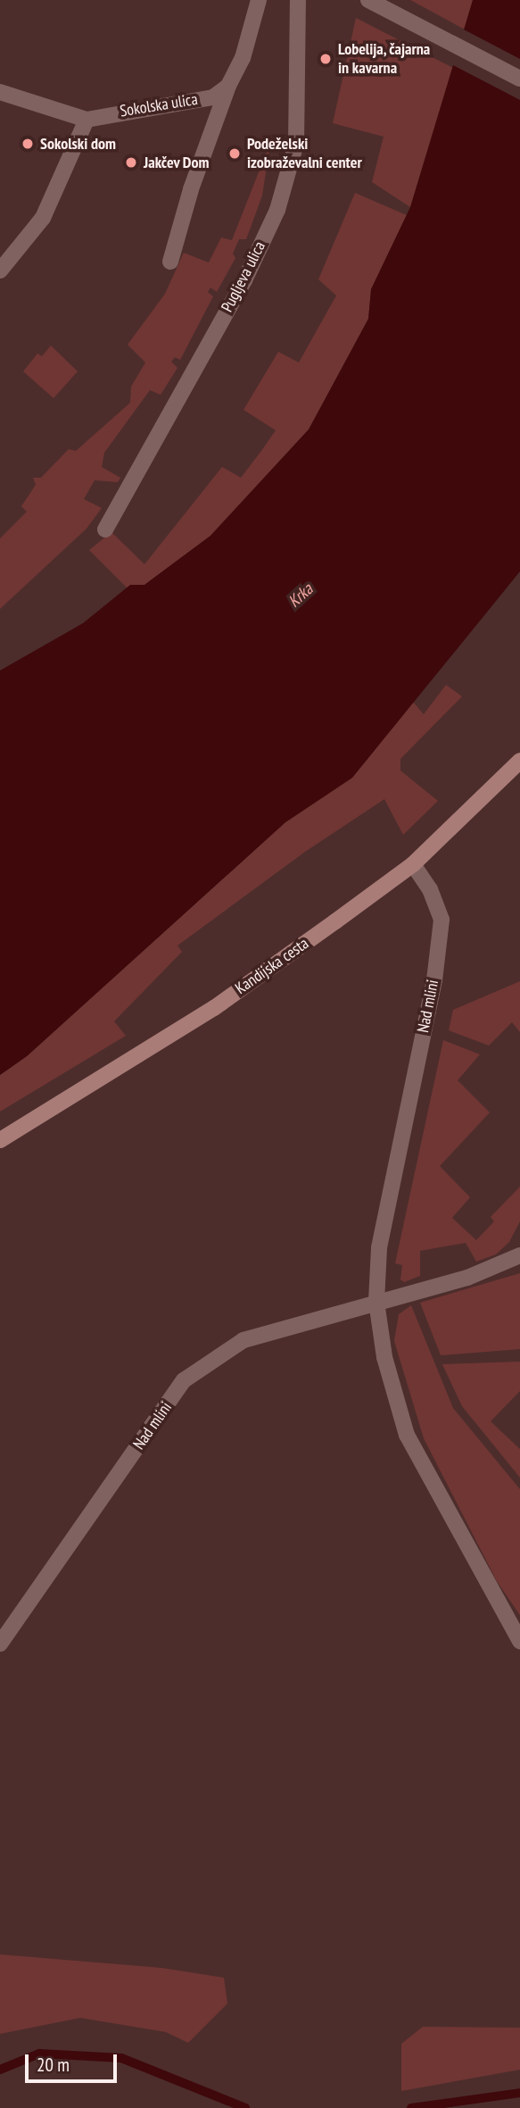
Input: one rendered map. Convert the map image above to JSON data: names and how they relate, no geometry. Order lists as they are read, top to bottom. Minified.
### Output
{"streets":{"main road":["Kandijska cesta"],"street":["Sokolska ulica","Pugljeva ulica","Nad mlini"]},"crossings":[["Kandijska cesta","Nad mlini"]],"water":["Krka"],"places":["Lobelija, čajarna in kavarna","Sokolski dom","Podeželski izobraževalni center","Jakčev Dom"],"scale_bar":"20 m"}
